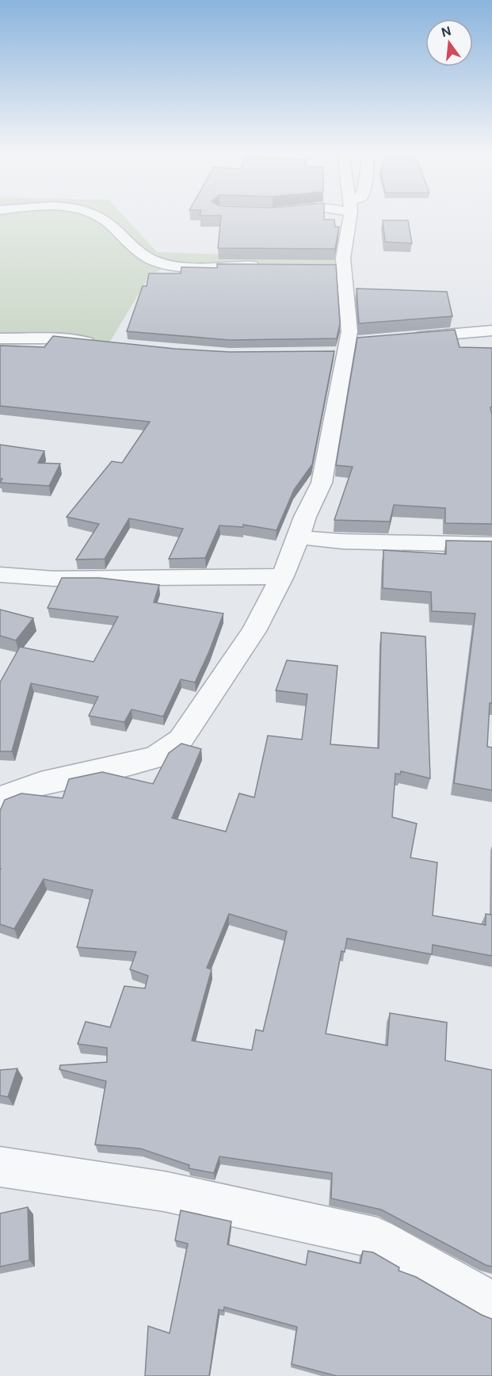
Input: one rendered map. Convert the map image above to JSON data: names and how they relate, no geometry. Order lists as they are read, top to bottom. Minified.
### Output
{"north":"top"}
